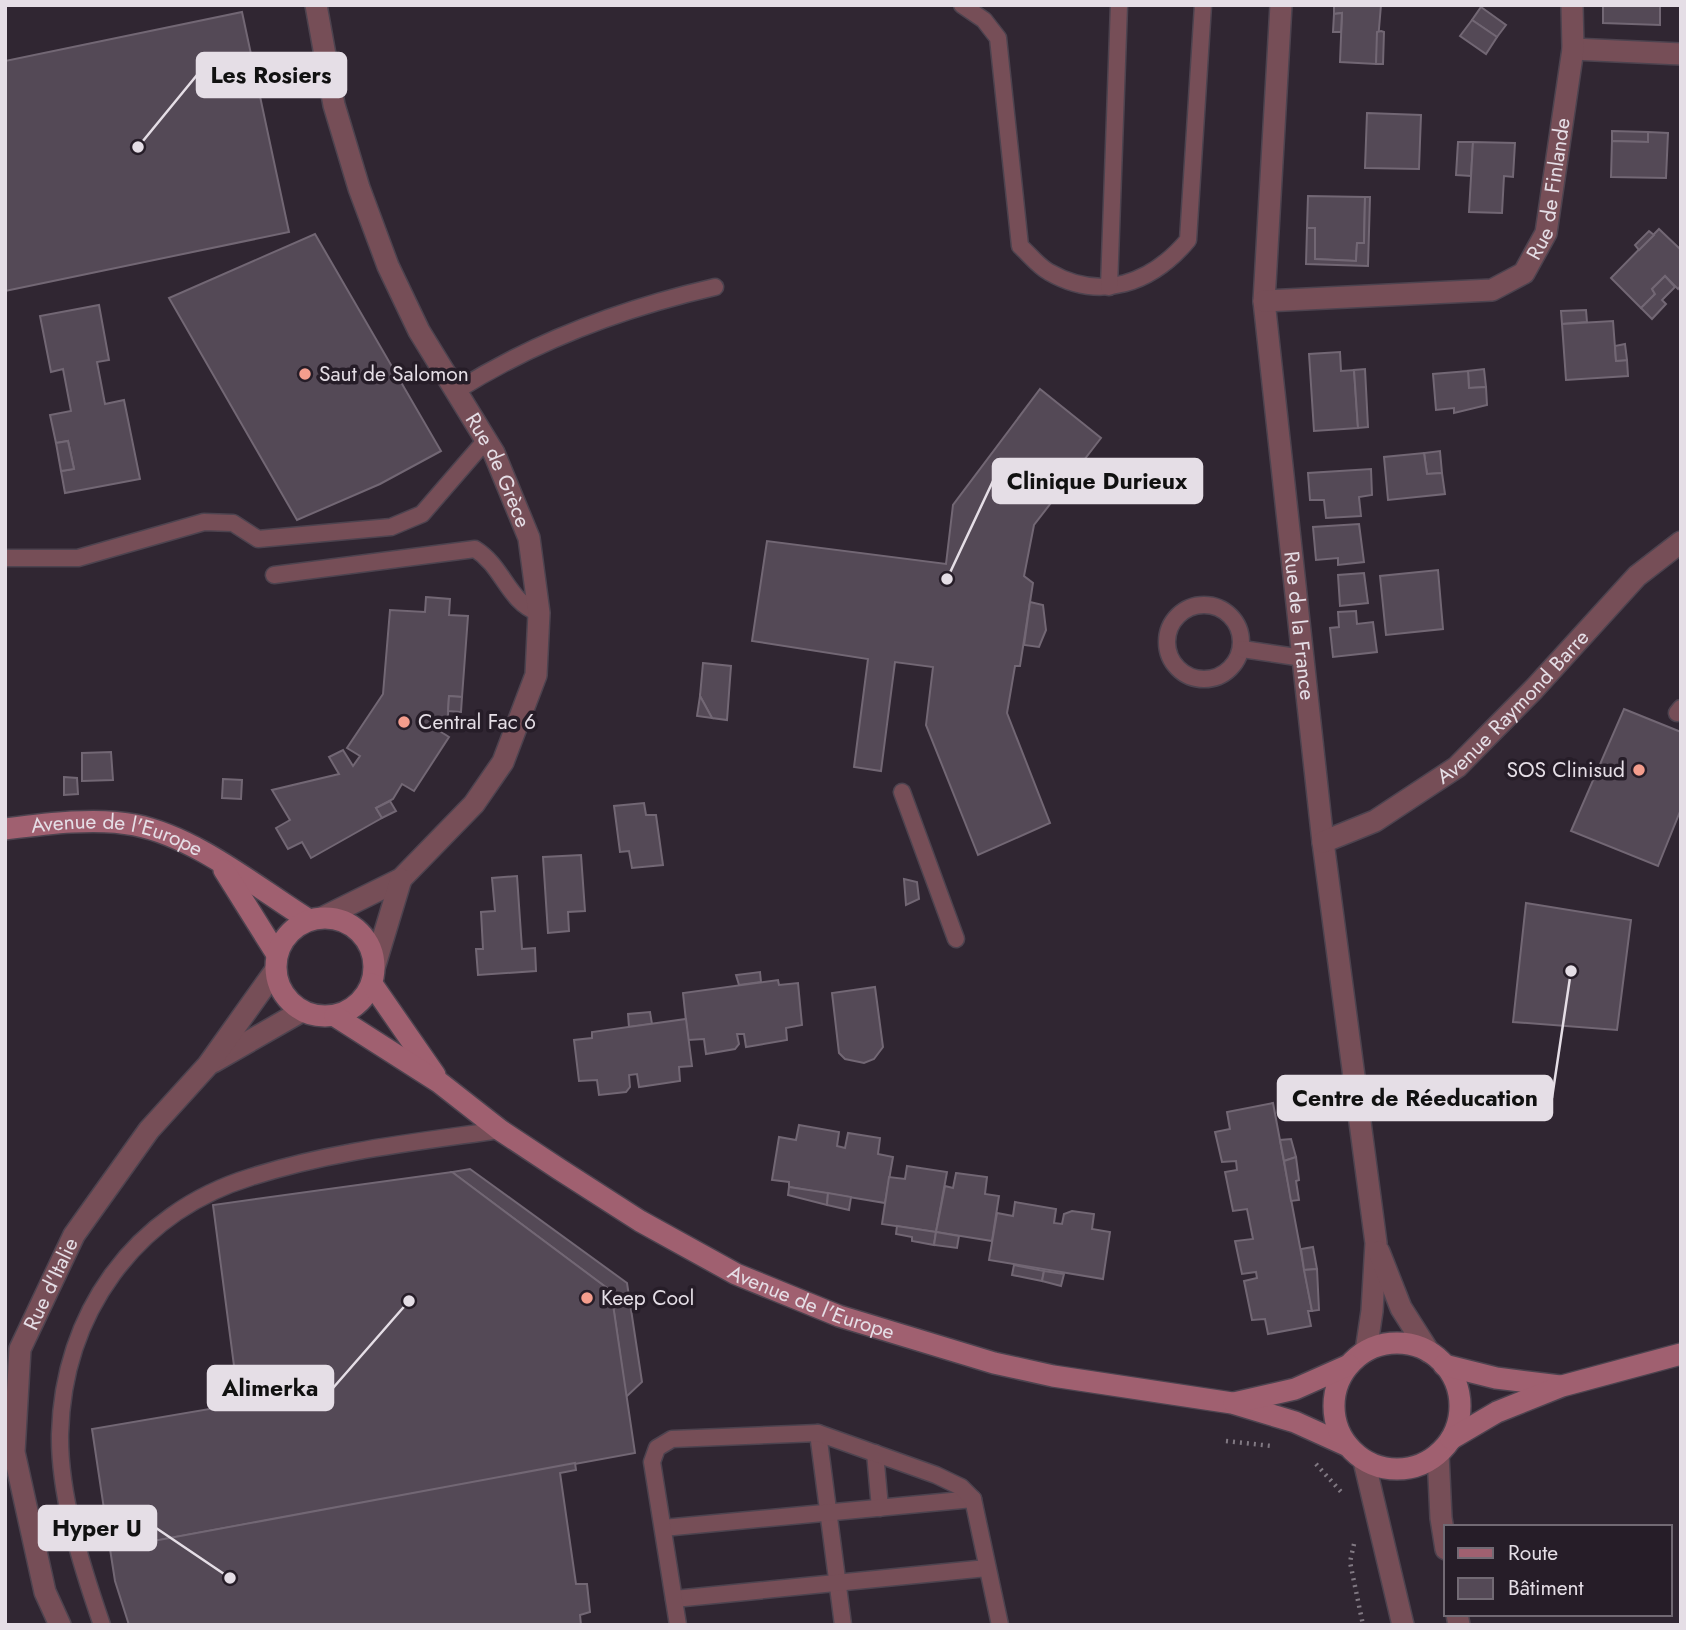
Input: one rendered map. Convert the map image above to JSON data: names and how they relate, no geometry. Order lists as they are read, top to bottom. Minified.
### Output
{"streets":{"street":["Rue de Finlande","Rue de Grèce","Rue de la France","Avenue Raymond Barre","Avenue de l'Europe","Rue d'Italie"]},"crossings":[["Rue de Finlande","Rue de la France"],["Rue de Grèce","Avenue de l'Europe"],["Rue de Grèce","Rue d'Italie"],["Rue de la France","Avenue Raymond Barre"],["Rue de la France","Avenue de l'Europe"],["Avenue de l'Europe","Rue d'Italie"]],"places":["Les Rosiers","Saut de Salomon","Clinique Durieux","Central Fac 6","SOS Clinisud","Centre de Réeducation","Keep Cool","Alimerka","Hyper U"],"legend":["Route","Bâtiment"]}
